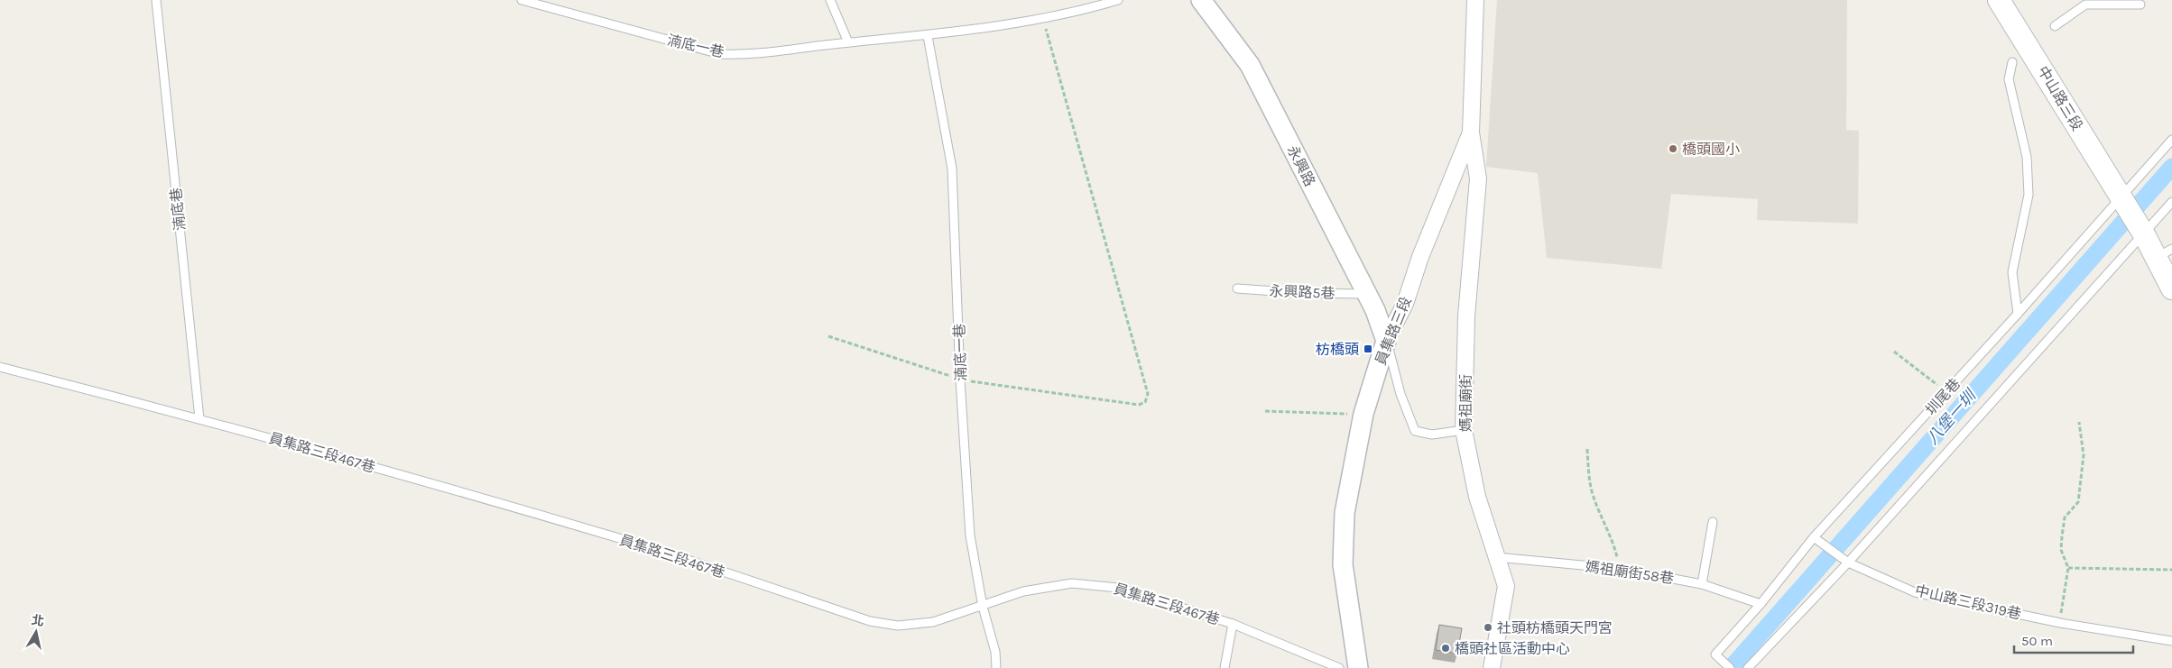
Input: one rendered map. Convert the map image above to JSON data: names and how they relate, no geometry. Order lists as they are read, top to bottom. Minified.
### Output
{"streets":{"main road":["中山路三段"],"street":["永興路","員集路三段","媽祖廟街"],"lane":["湳底一巷","湳底巷","永興路5巷","圳尾巷","員集路三段467巷","媽祖廟街58巷","中山路三段319巷"]},"crossings":[["湳底一巷","員集路三段467巷"],["中山路三段","圳尾巷"],["永興路","永興路5巷"],["永興路","員集路三段"],["湳底巷","員集路三段467巷"],["員集路三段","媽祖廟街"],["圳尾巷","媽祖廟街58巷"],["圳尾巷","中山路三段319巷"],["媽祖廟街","媽祖廟街58巷"]],"water":["八堡一圳"],"places":{"other":["橋頭國小","社頭枋橋頭天門宮","橋頭社區活動中心"],"transit":["枋橋頭"]},"scale_bar":"50 m","north":"top"}
